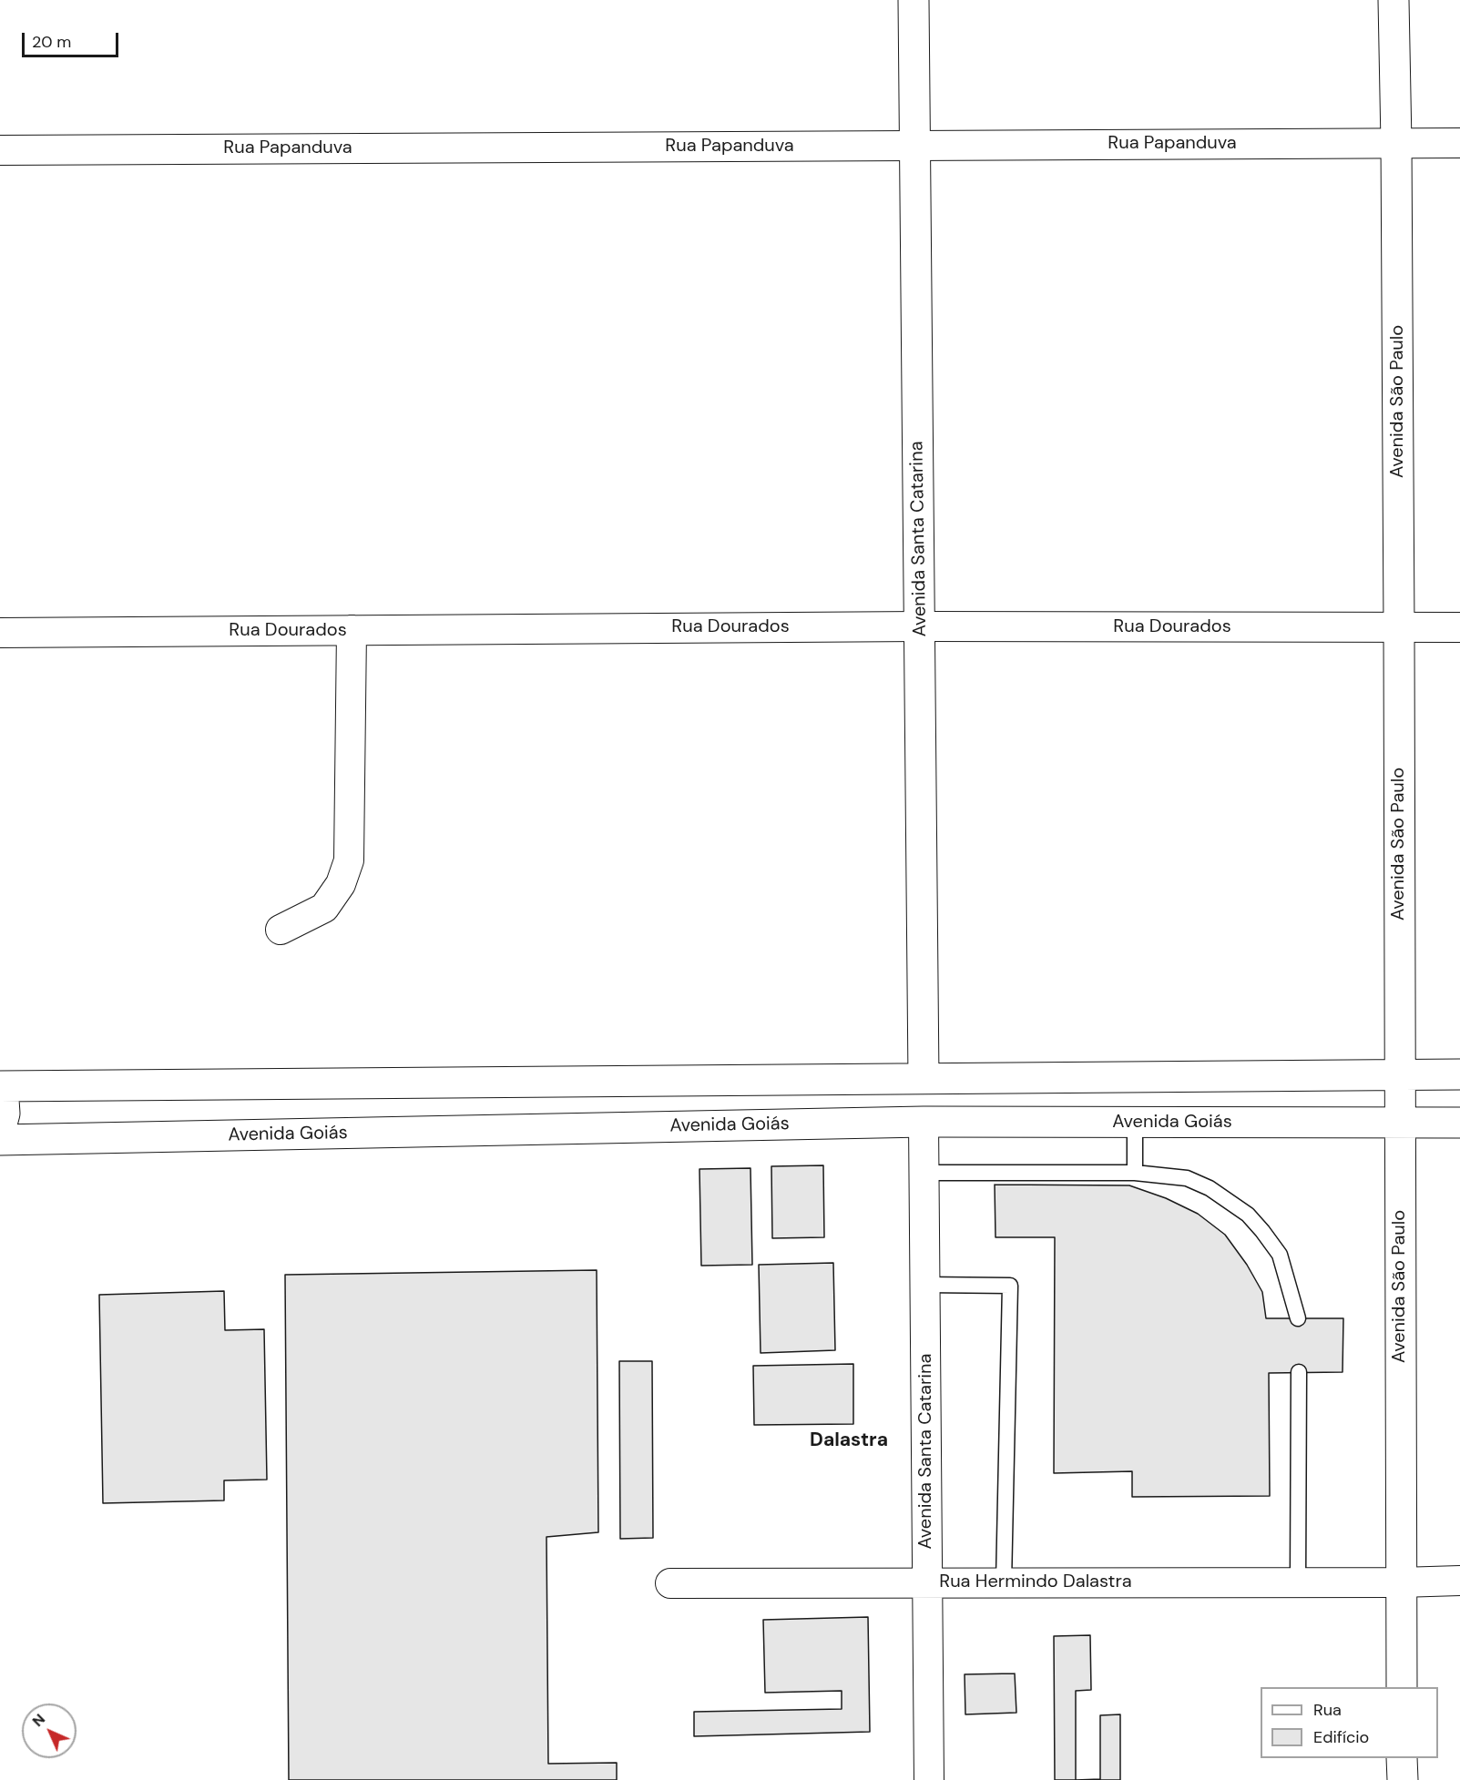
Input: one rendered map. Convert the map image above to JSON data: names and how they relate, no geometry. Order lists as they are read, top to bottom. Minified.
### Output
{"streets":{"main road":["Avenida São Paulo","Avenida Santa Catarina","Avenida Goiás"],"street":["Rua Papanduva","Rua Dourados","Rua Hermindo Dalastra"]},"crossings":[["Rua Papanduva","Avenida São Paulo"],["Rua Papanduva","Avenida Santa Catarina"],["Avenida São Paulo","Rua Dourados"],["Avenida São Paulo","Avenida Goiás"],["Avenida São Paulo","Rua Hermindo Dalastra"],["Avenida Santa Catarina","Rua Dourados"],["Avenida Santa Catarina","Avenida Goiás"],["Avenida Santa Catarina","Rua Hermindo Dalastra"]],"districts":["Dalastra"],"legend":["Rua","Edifício"],"scale_bar":"20 m","north":"top left"}
